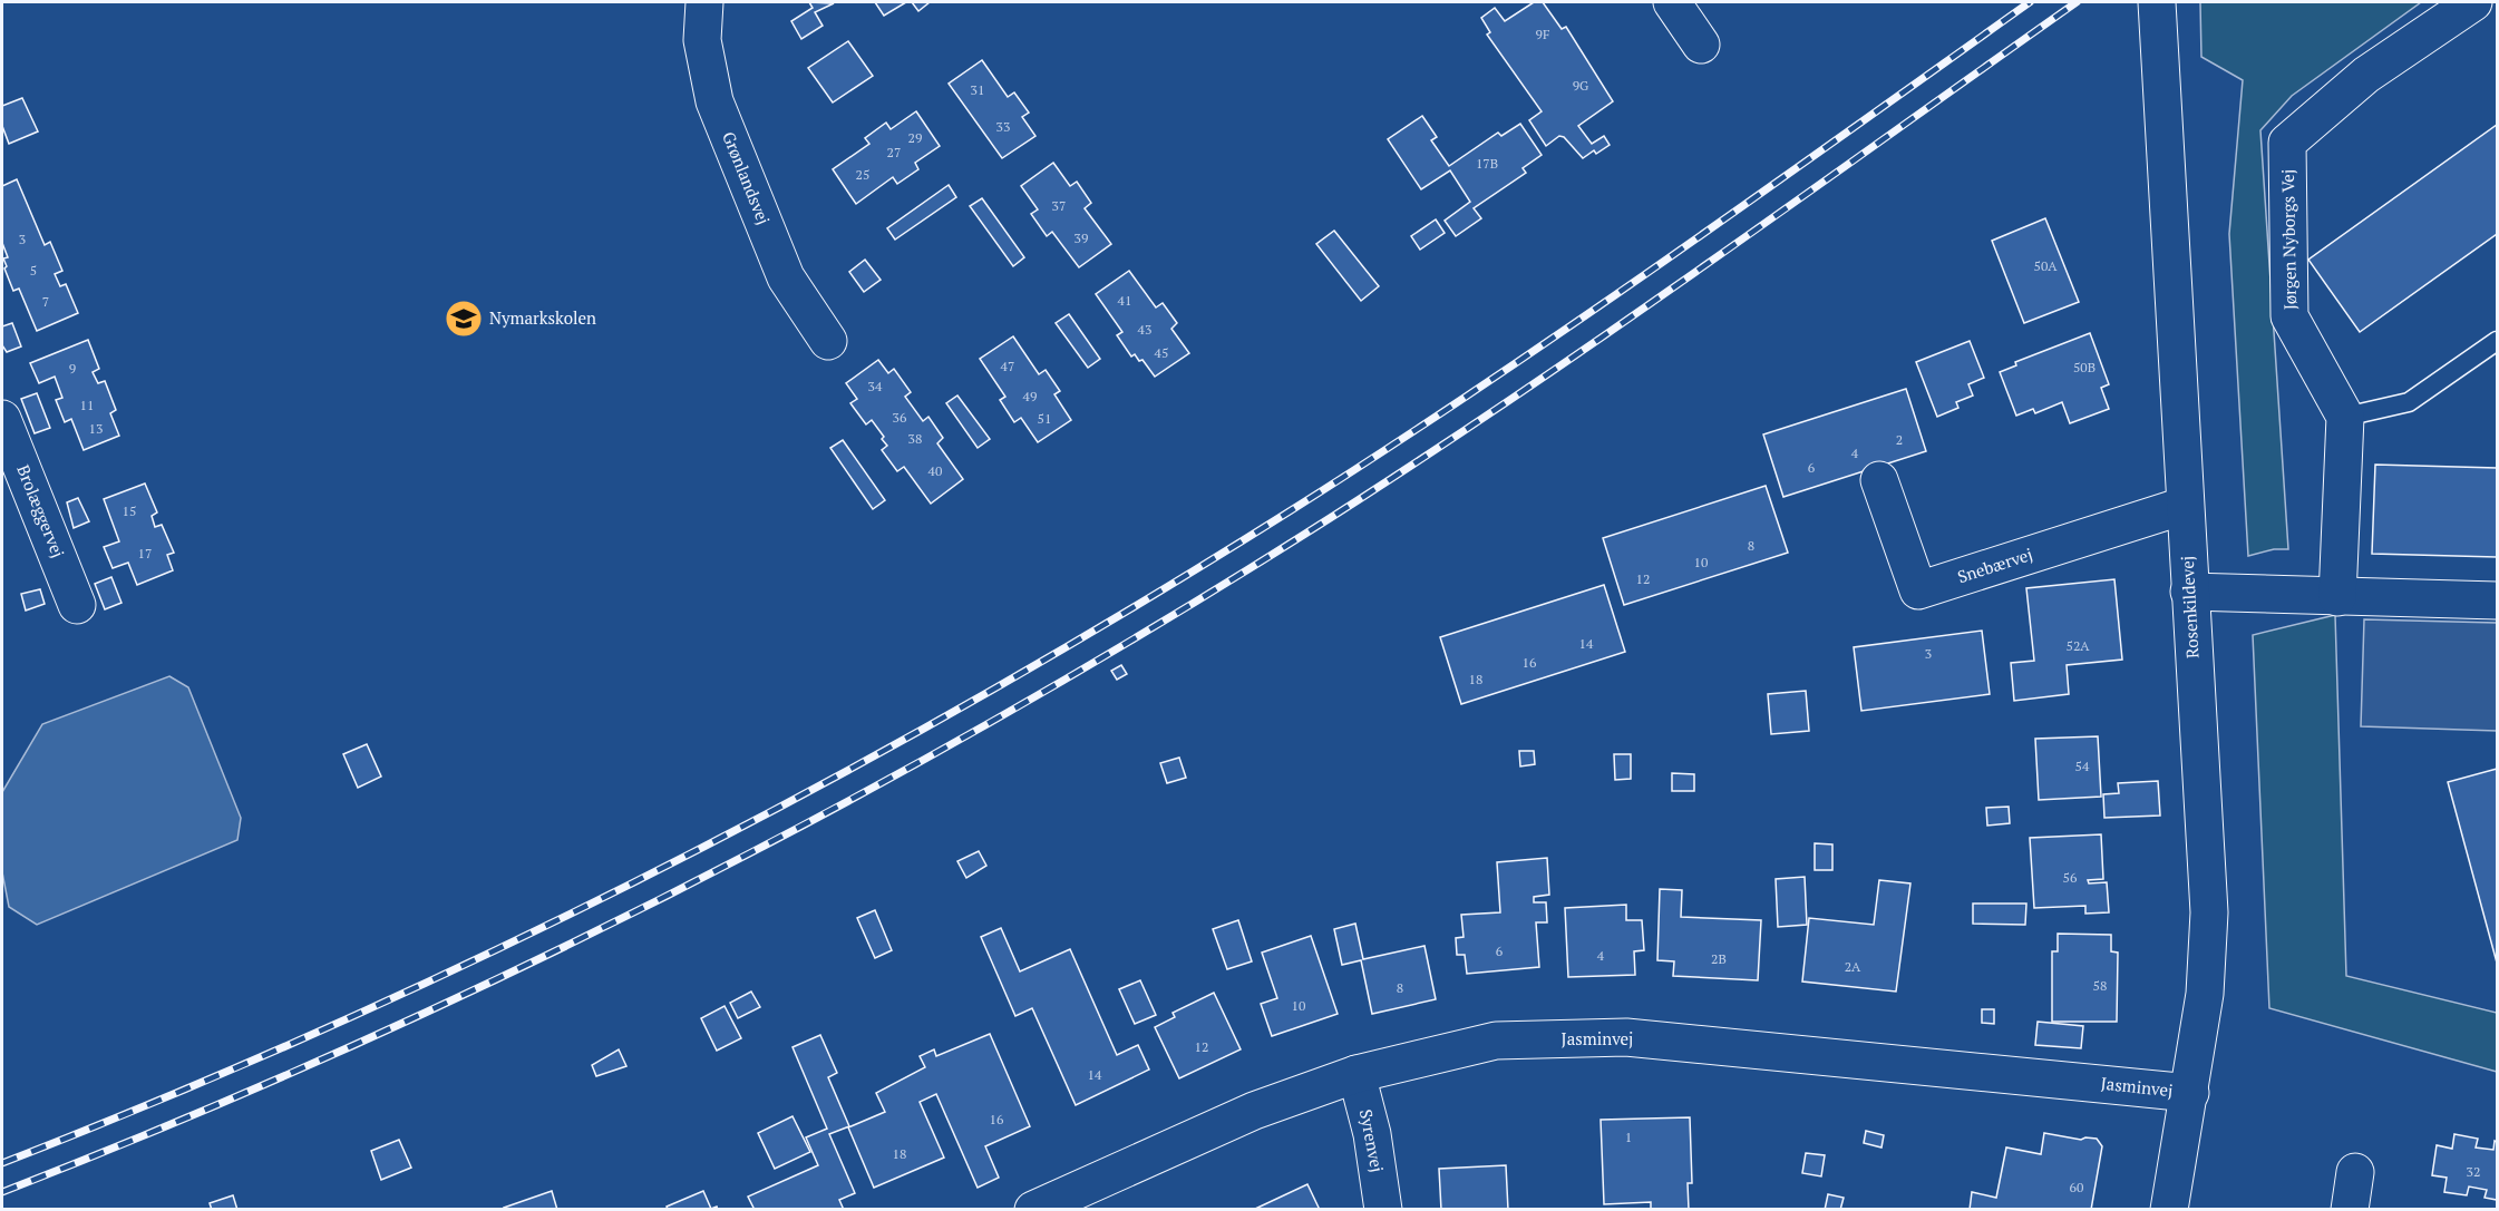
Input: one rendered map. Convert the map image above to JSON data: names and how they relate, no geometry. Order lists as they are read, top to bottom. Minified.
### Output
{"streets":{"street":["Grønlandsvej","Jørgen Nyborgs Vej","Brolæggervej","Snebærvej","Rosenkildevej","Jasminvej","Syrenvej"]},"crossings":[["Snebærvej","Rosenkildevej"],["Rosenkildevej","Jasminvej"],["Jasminvej","Syrenvej"]],"places":{"school or university":["Nymarkskolen"]},"house_numbers":["9F","9G","31","33","29","27","17B","25","37","39","3","50A","5","41","7","43","45","47","50B","9","34","49","11","36","51","13","38","2","4","6","40","15","8","17","10","12","14","52A","3","16","18","54","56","6","4","2B","2A","58","8","10","12","14","16","1","18","32","60"]}
